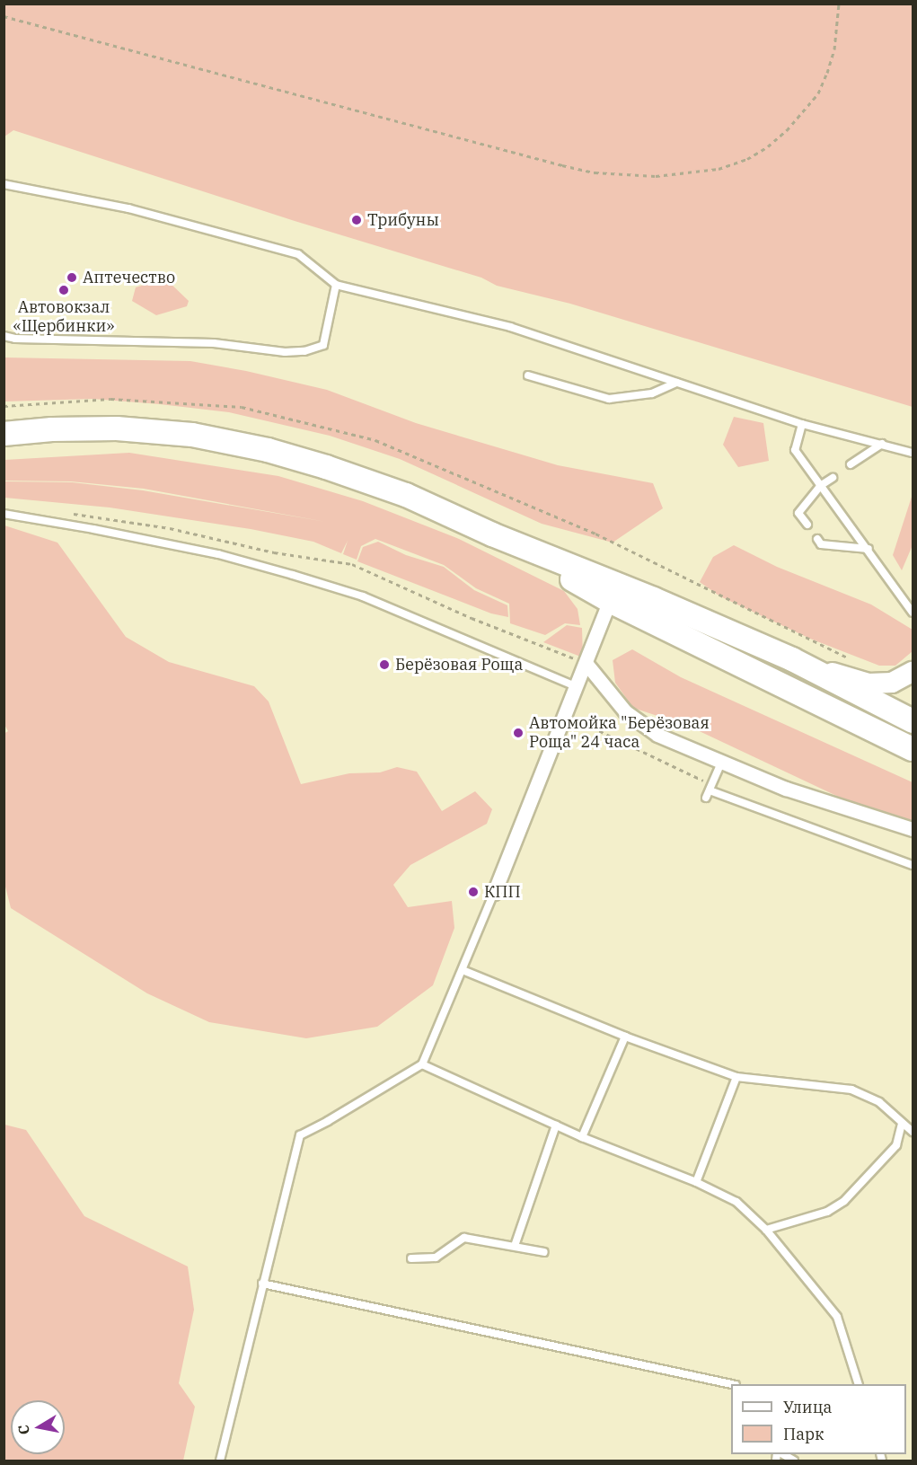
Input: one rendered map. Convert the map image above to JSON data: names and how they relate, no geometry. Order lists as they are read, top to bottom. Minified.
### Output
{"places":["Трибуны","Аптечество","Автовокзал «Щербинки»","Берёзовая Роща","Автомойка \"Берёзовая Роща\" 24 часа","КПП"],"legend":["Улица","Парк"],"north":"left"}
